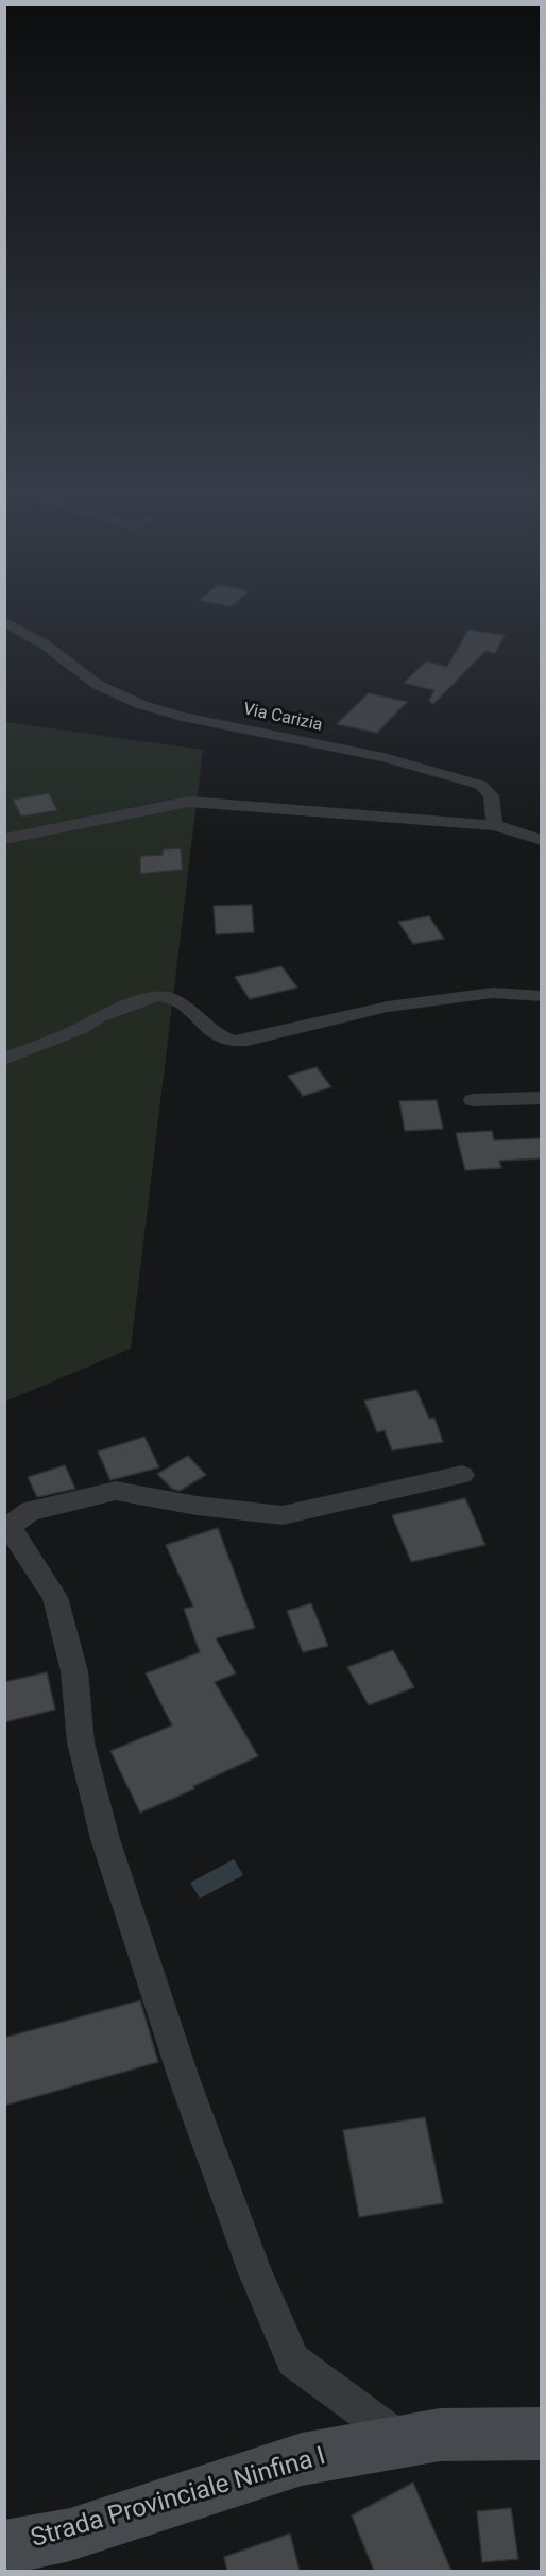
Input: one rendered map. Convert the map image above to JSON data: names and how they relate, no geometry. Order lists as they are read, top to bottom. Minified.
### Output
{"streets":{"main road":["Strada Provinciale Ninfina I"],"street":["Via Carizia"]}}
